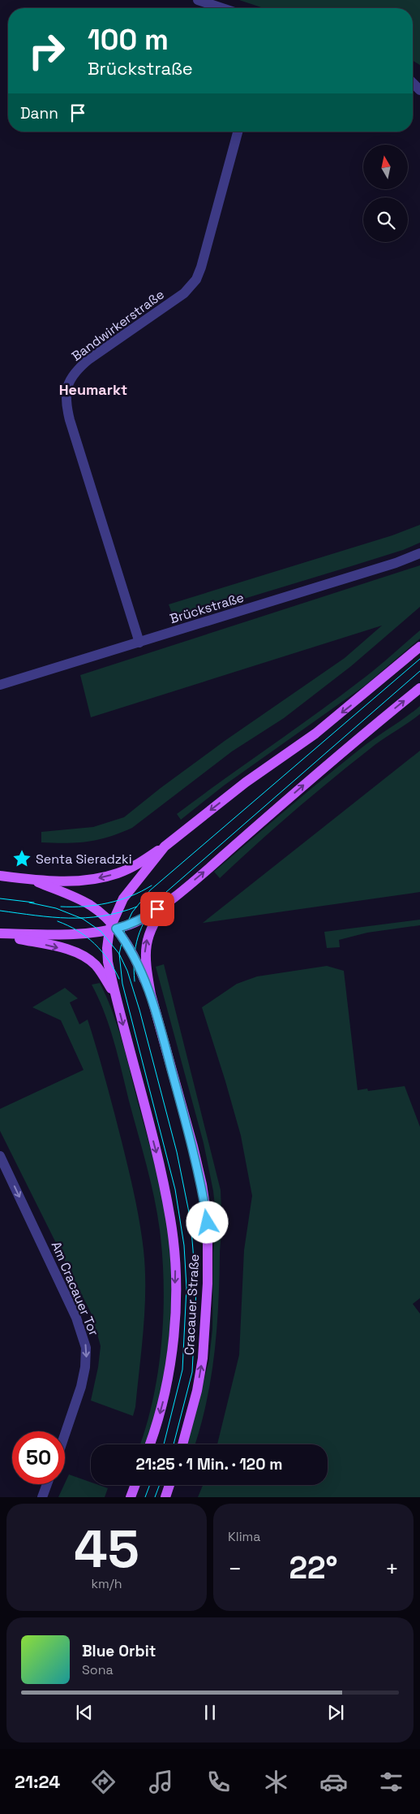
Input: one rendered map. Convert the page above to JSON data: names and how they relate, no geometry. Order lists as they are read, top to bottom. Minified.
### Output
{"streets":{"main road":["Cracauer Straße"],"street":["Bandwirkerstraße","Brückstraße","Am Cracauer Tor"]},"crossings":[["Bandwirkerstraße","Brückstraße"]],"one_way":["Am Cracauer Tor"],"districts":["Heumarkt"],"places":{"place":["Senta Sieradzki"]},"north":"top","page":{"turn":["100 m","Brückstraße"],"then":"Dann","limit":"50","trip":"21:25 · 1 Min. · 120 m","tile":[["45","km/h"],"Klima"],"heat":["−","22°","+"],"song":["Blue Orbit","Sona"],"tabs":"21:24"}}
